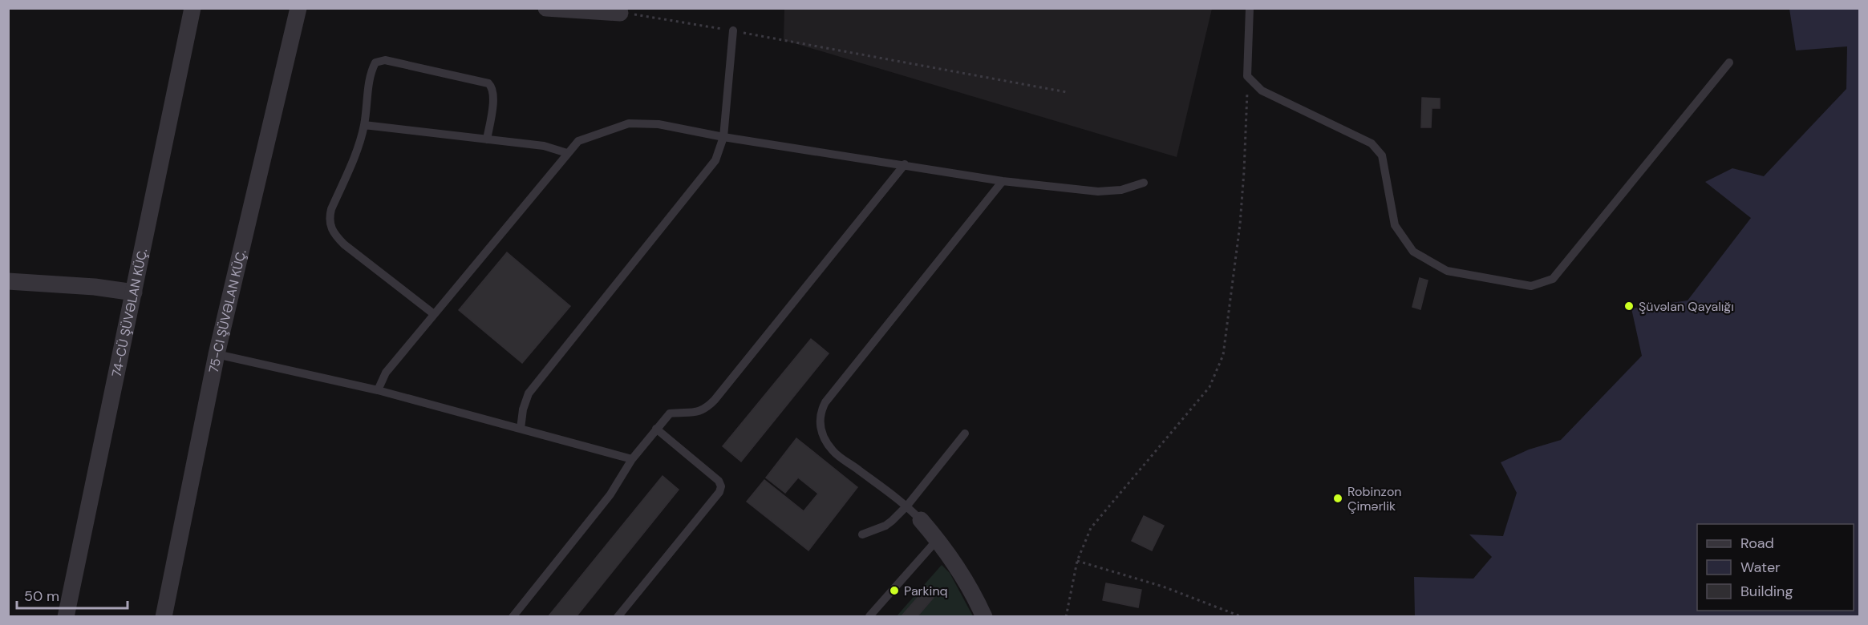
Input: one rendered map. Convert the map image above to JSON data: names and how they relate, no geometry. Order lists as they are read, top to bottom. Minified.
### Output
{"streets":{"street":["75-CI ŞÜVƏLAN KÜÇ.","74-CÜ ŞÜVƏLAN KÜÇ."]},"places":["Şüvəlan Qayalığı","Robinzon Çimərlik","Parkinq"],"legend":["Road","Water","Building"],"scale_bar":"50 m"}
